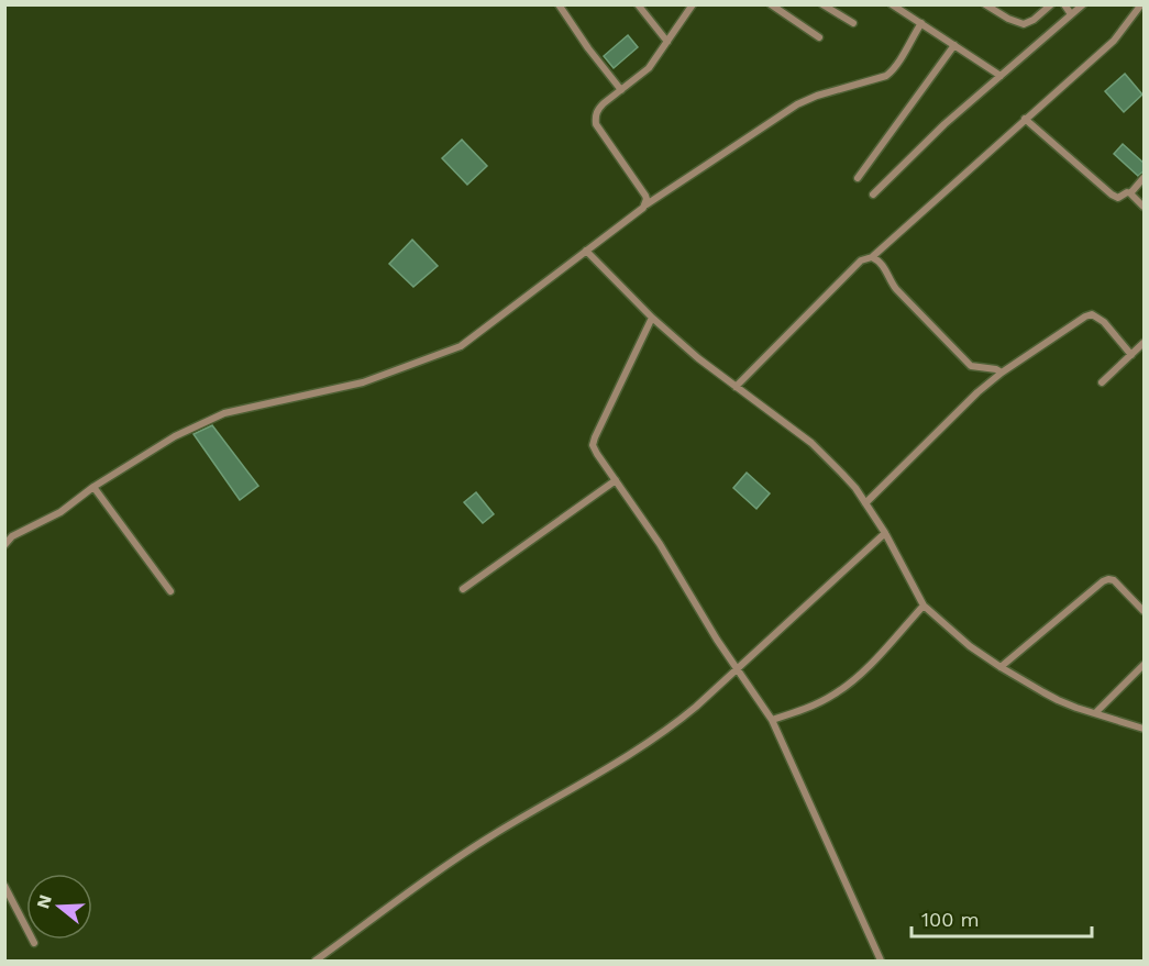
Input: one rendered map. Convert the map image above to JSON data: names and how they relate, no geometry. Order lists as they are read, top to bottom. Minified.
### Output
{"scale_bar":"100 m","north":"left"}
